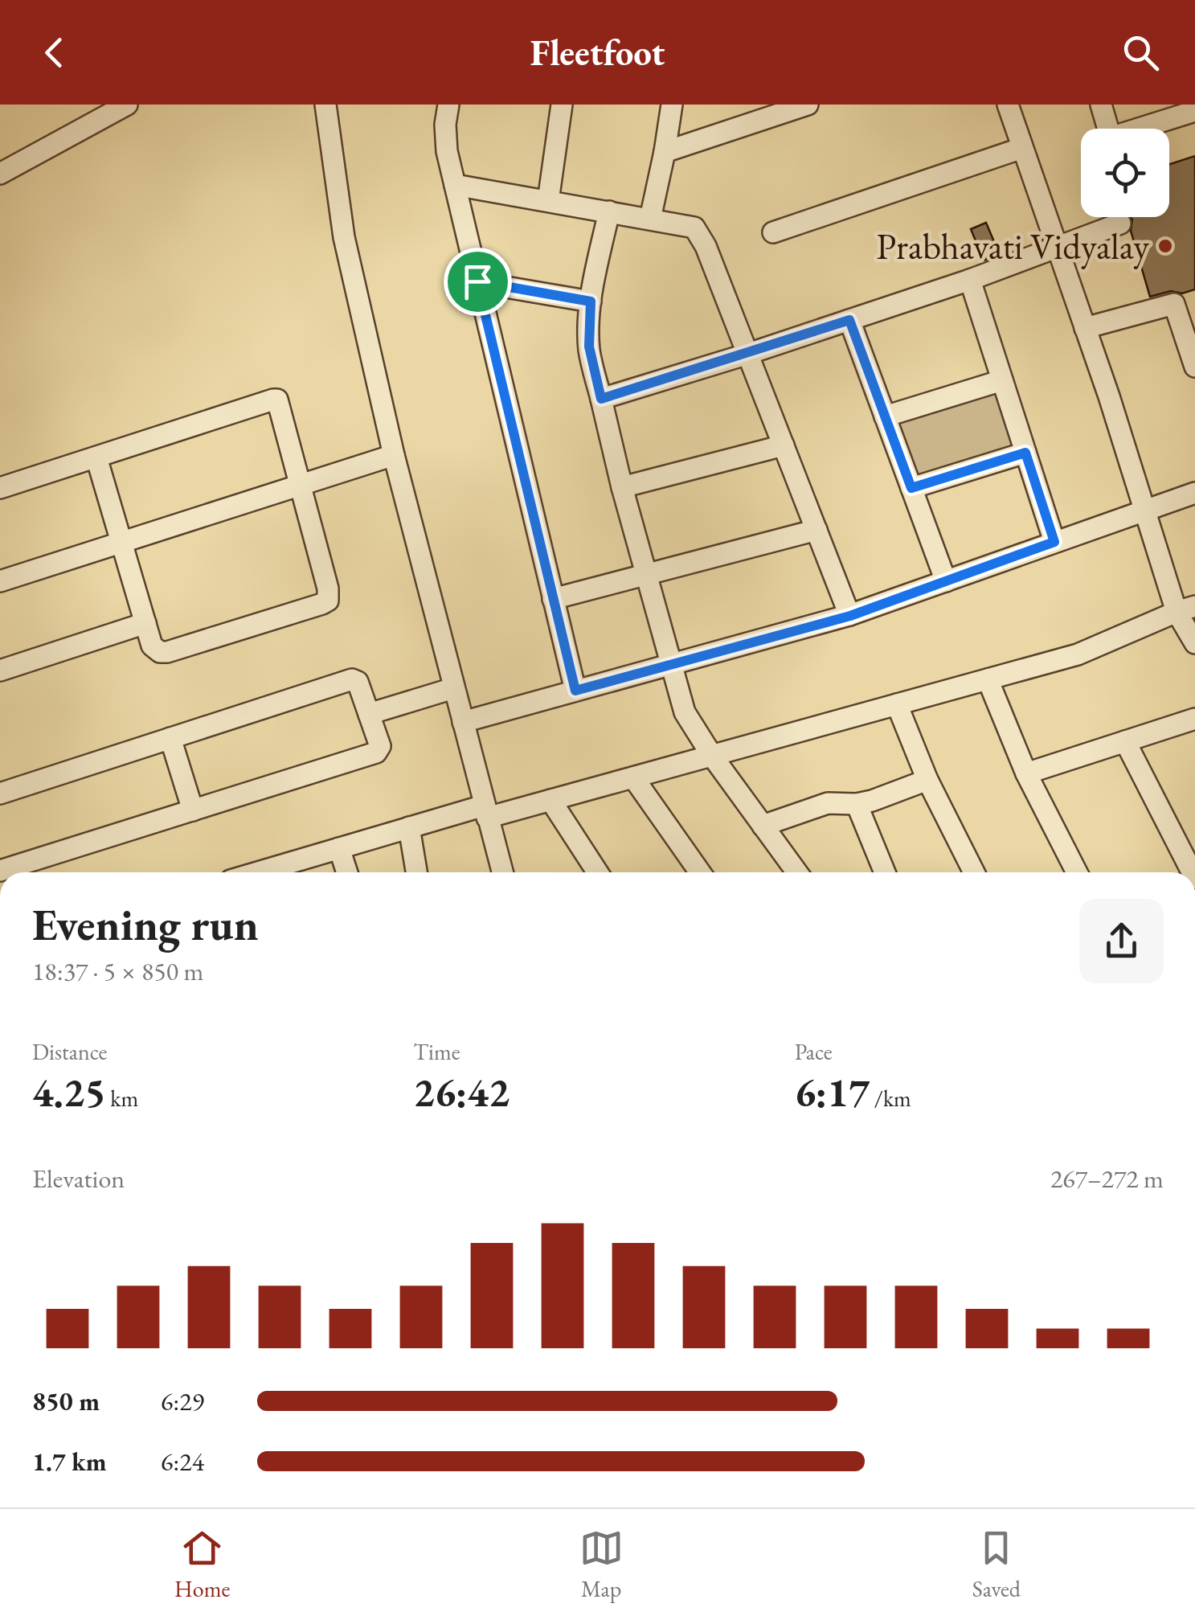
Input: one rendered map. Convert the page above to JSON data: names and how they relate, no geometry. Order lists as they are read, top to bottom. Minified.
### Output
{"places":["Prabhavati Vidyalay"],"page":{"header":"Fleetfoot","heading":["Evening run","18:37 · 5 × 850 m"],"stats":[["Distance","4.25 km"],["Time","26:42"],["Pace","6:17 /km"]],"chart":["Elevation","267–272 m"],"list":[{"name":"850 m","note":"6:29"},{"name":"1.7 km","note":"6:24"}],"tabs":["Home","Map","Saved"]}}
